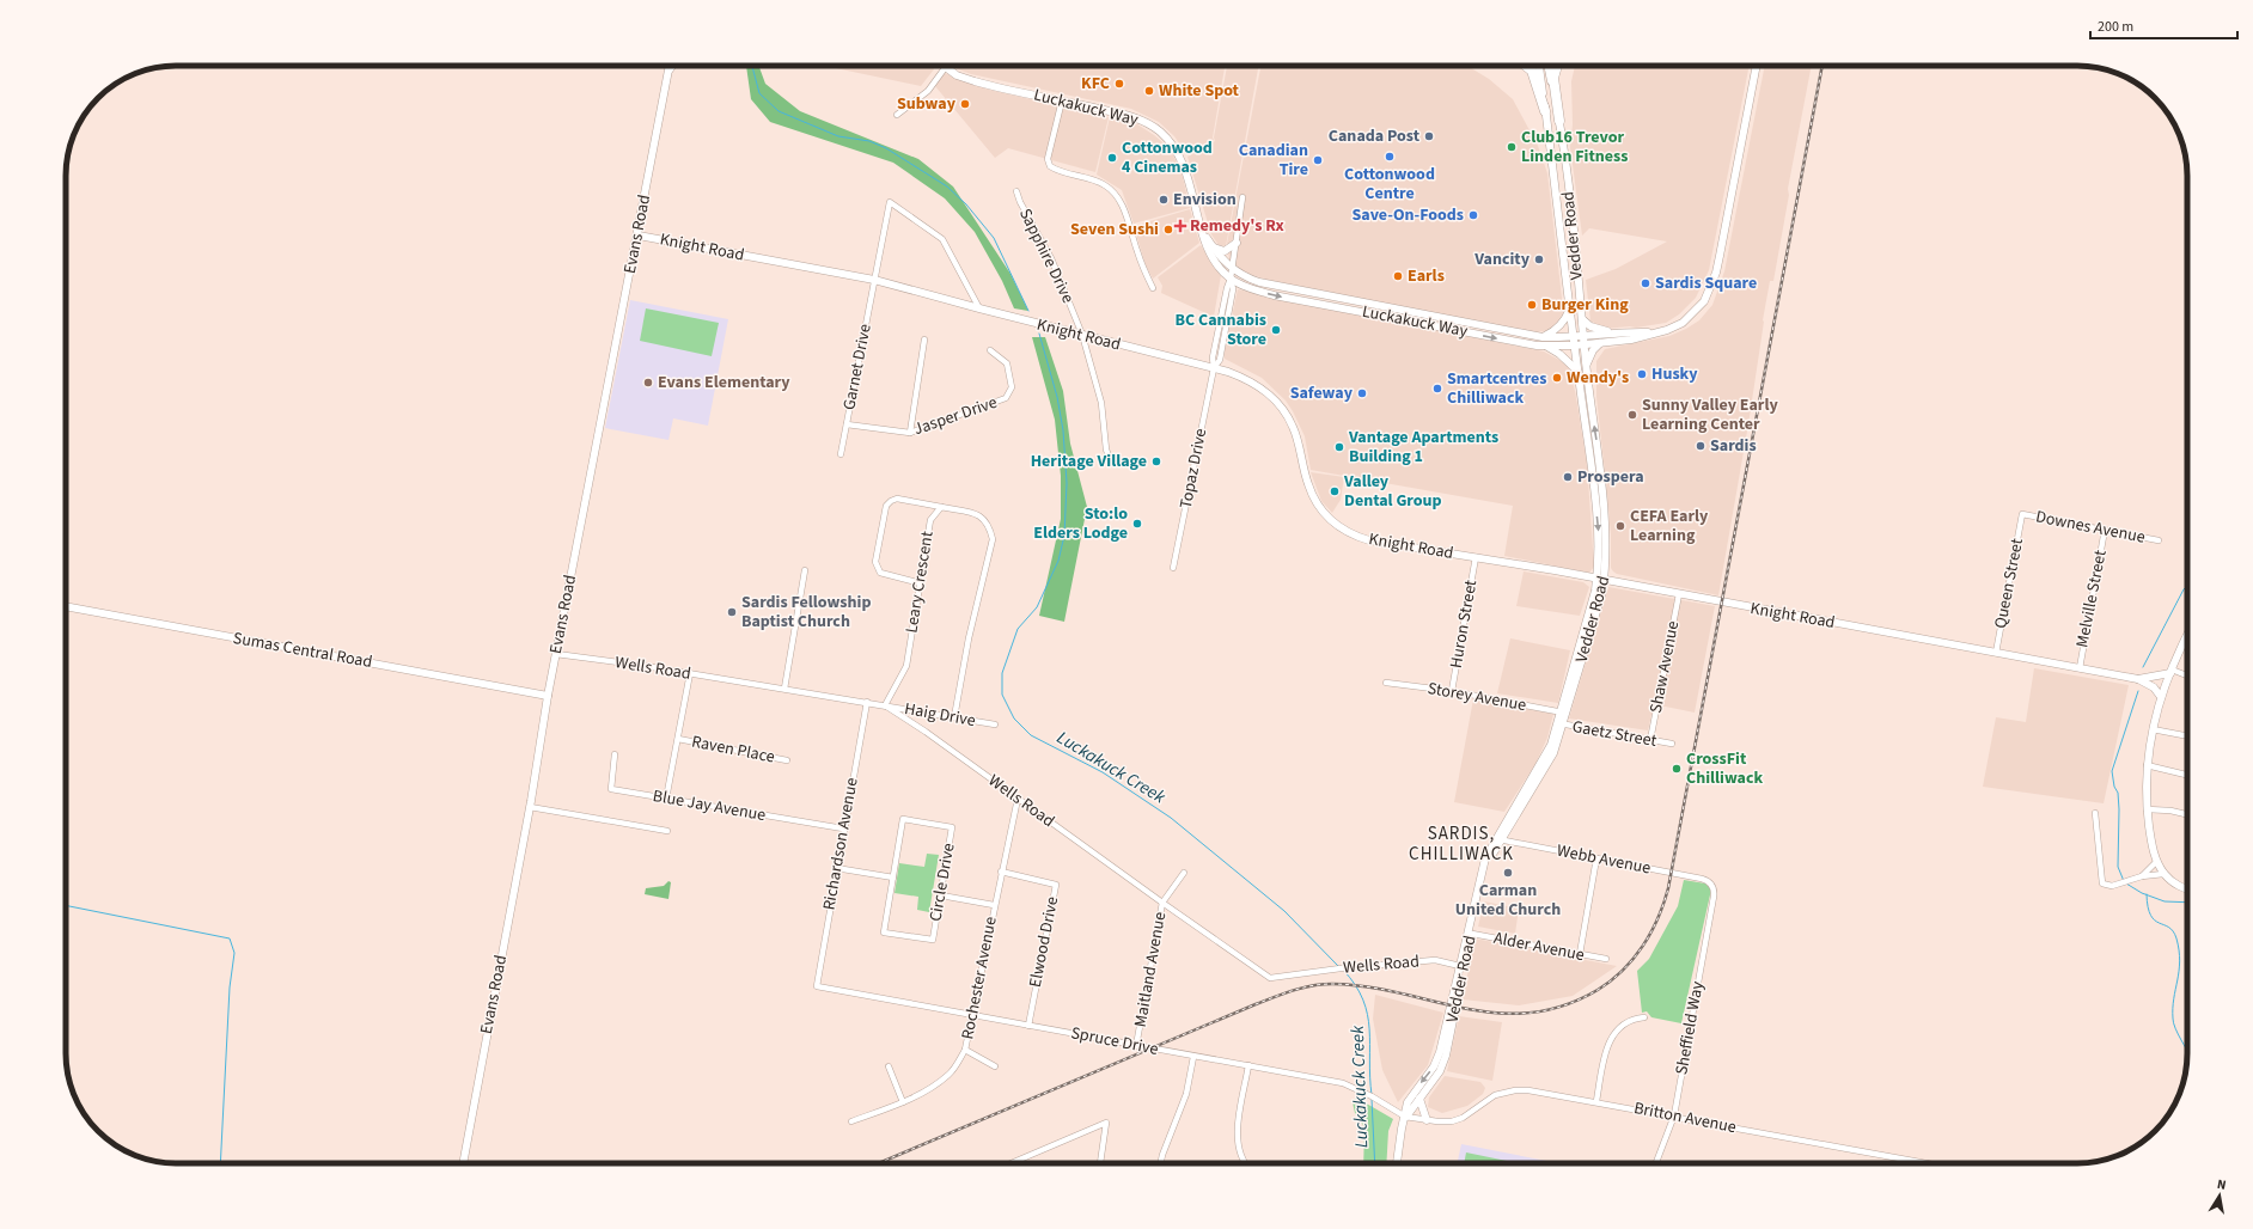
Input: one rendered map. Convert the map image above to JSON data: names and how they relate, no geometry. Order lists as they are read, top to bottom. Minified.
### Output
{"streets":{"street":["Luckakuck Way","Evans Road","Vedder Road","Knight Road","Sapphire Drive","Garnet Drive","Jasper Drive","Topaz Drive","Downes Avenue","Leary Crescent","Queen Street","Melville Street","Huron Street","Sumas Central Road","Shaw Avenue","Wells Road","Storey Avenue","Haig Drive","Gaetz Street","Raven Place","Blue Jay Avenue","Richardson Avenue","Webb Avenue","Circle Drive","Elwood Drive","Alder Avenue","Maitland Avenue","Rochester Avenue","Sheffield Way","Spruce Drive","Britton Avenue"]},"crossings":[["Luckakuck Way","Vedder Road"],["Luckakuck Way","Topaz Drive"],["Evans Road","Knight Road"],["Evans Road","Sumas Central Road"],["Evans Road","Wells Road"],["Vedder Road","Knight Road"],["Vedder Road","Wells Road"],["Vedder Road","Storey Avenue"],["Vedder Road","Gaetz Street"],["Vedder Road","Webb Avenue"],["Vedder Road","Alder Avenue"],["Vedder Road","Spruce Drive"],["Vedder Road","Britton Avenue"],["Knight Road","Sapphire Drive"],["Knight Road","Garnet Drive"],["Knight Road","Topaz Drive"],["Knight Road","Queen Street"],["Knight Road","Melville Street"],["Knight Road","Huron Street"],["Knight Road","Shaw Avenue"],["Garnet Drive","Jasper Drive"],["Downes Avenue","Queen Street"],["Downes Avenue","Melville Street"],["Leary Crescent","Wells Road"],["Leary Crescent","Haig Drive"],["Huron Street","Storey Avenue"],["Shaw Avenue","Gaetz Street"],["Wells Road","Haig Drive"],["Wells Road","Richardson Avenue"],["Wells Road","Maitland Avenue"],["Wells Road","Rochester Avenue"],["Blue Jay Avenue","Richardson Avenue"],["Richardson Avenue","Spruce Drive"],["Webb Avenue","Sheffield Way"],["Elwood Drive","Rochester Avenue"],["Elwood Drive","Spruce Drive"],["Maitland Avenue","Spruce Drive"],["Rochester Avenue","Spruce Drive"],["Sheffield Way","Britton Avenue"],["Spruce Drive","Britton Avenue"]],"districts":["SARDIS, CHILLIWACK"],"water":["Luckakuck Creek"],"places":{"other":["KFC","White Spot","Subway","Canada Post","Club16 Trevor Linden Fitness","Cottonwood Centre","Cottonwood 4 Cinemas","Canadian Tire","Envision","Save-On-Foods","Seven Sushi","Vancity","Earls","Sardis Square","Burger King","BC Cannabis Store","Husky","Wendy's","Evans Elementary","Smartcentres Chilliwack","Safeway","Sunny Valley Early Learning Center","Sardis","Vantage Apartments Building 1","Heritage Village","Prospera","Valley Dental Group","Sto:lo Elders Lodge","CEFA Early Learning","Sardis Fellowship Baptist Church","CrossFit Chilliwack","Carman United Church"],"health":["Remedy's Rx"]},"scale_bar":"200 m","north":"top"}
